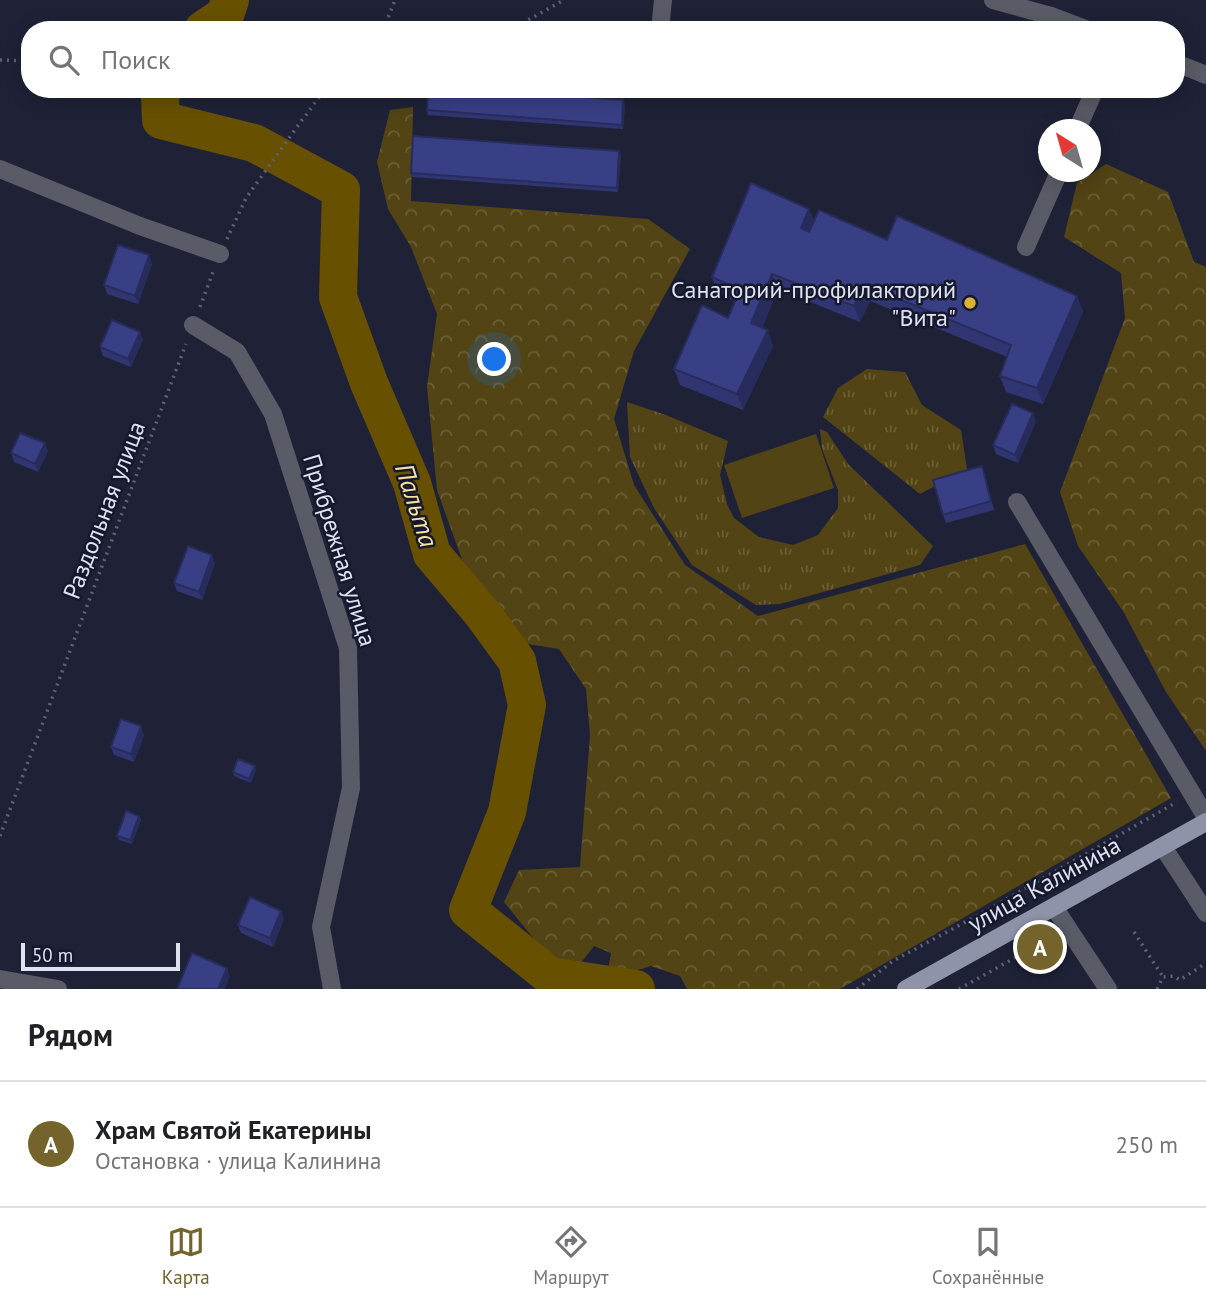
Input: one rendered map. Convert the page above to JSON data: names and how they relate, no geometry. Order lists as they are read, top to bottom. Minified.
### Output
{"streets":{"main road":["улица Калинина"],"street":["Прибрежная улица"],"path":["Раздольная улица"]},"crossings":[["Раздольная улица","Прибрежная улица"]],"water":["Пальта"],"places":["Санаторий-профилакторий \"Вита\""],"scale_bar":"50 m","north":"top left","page":{"search":"Поиск","pins":"A","scale":"50 m","heading":"Рядом","list":[{"mark":"A","name":"Храм Святой Екатерины","note":"Остановка · улица Калинина","value":"250 m"}],"nav":["Карта","Маршрут","Сохранённые"]}}
